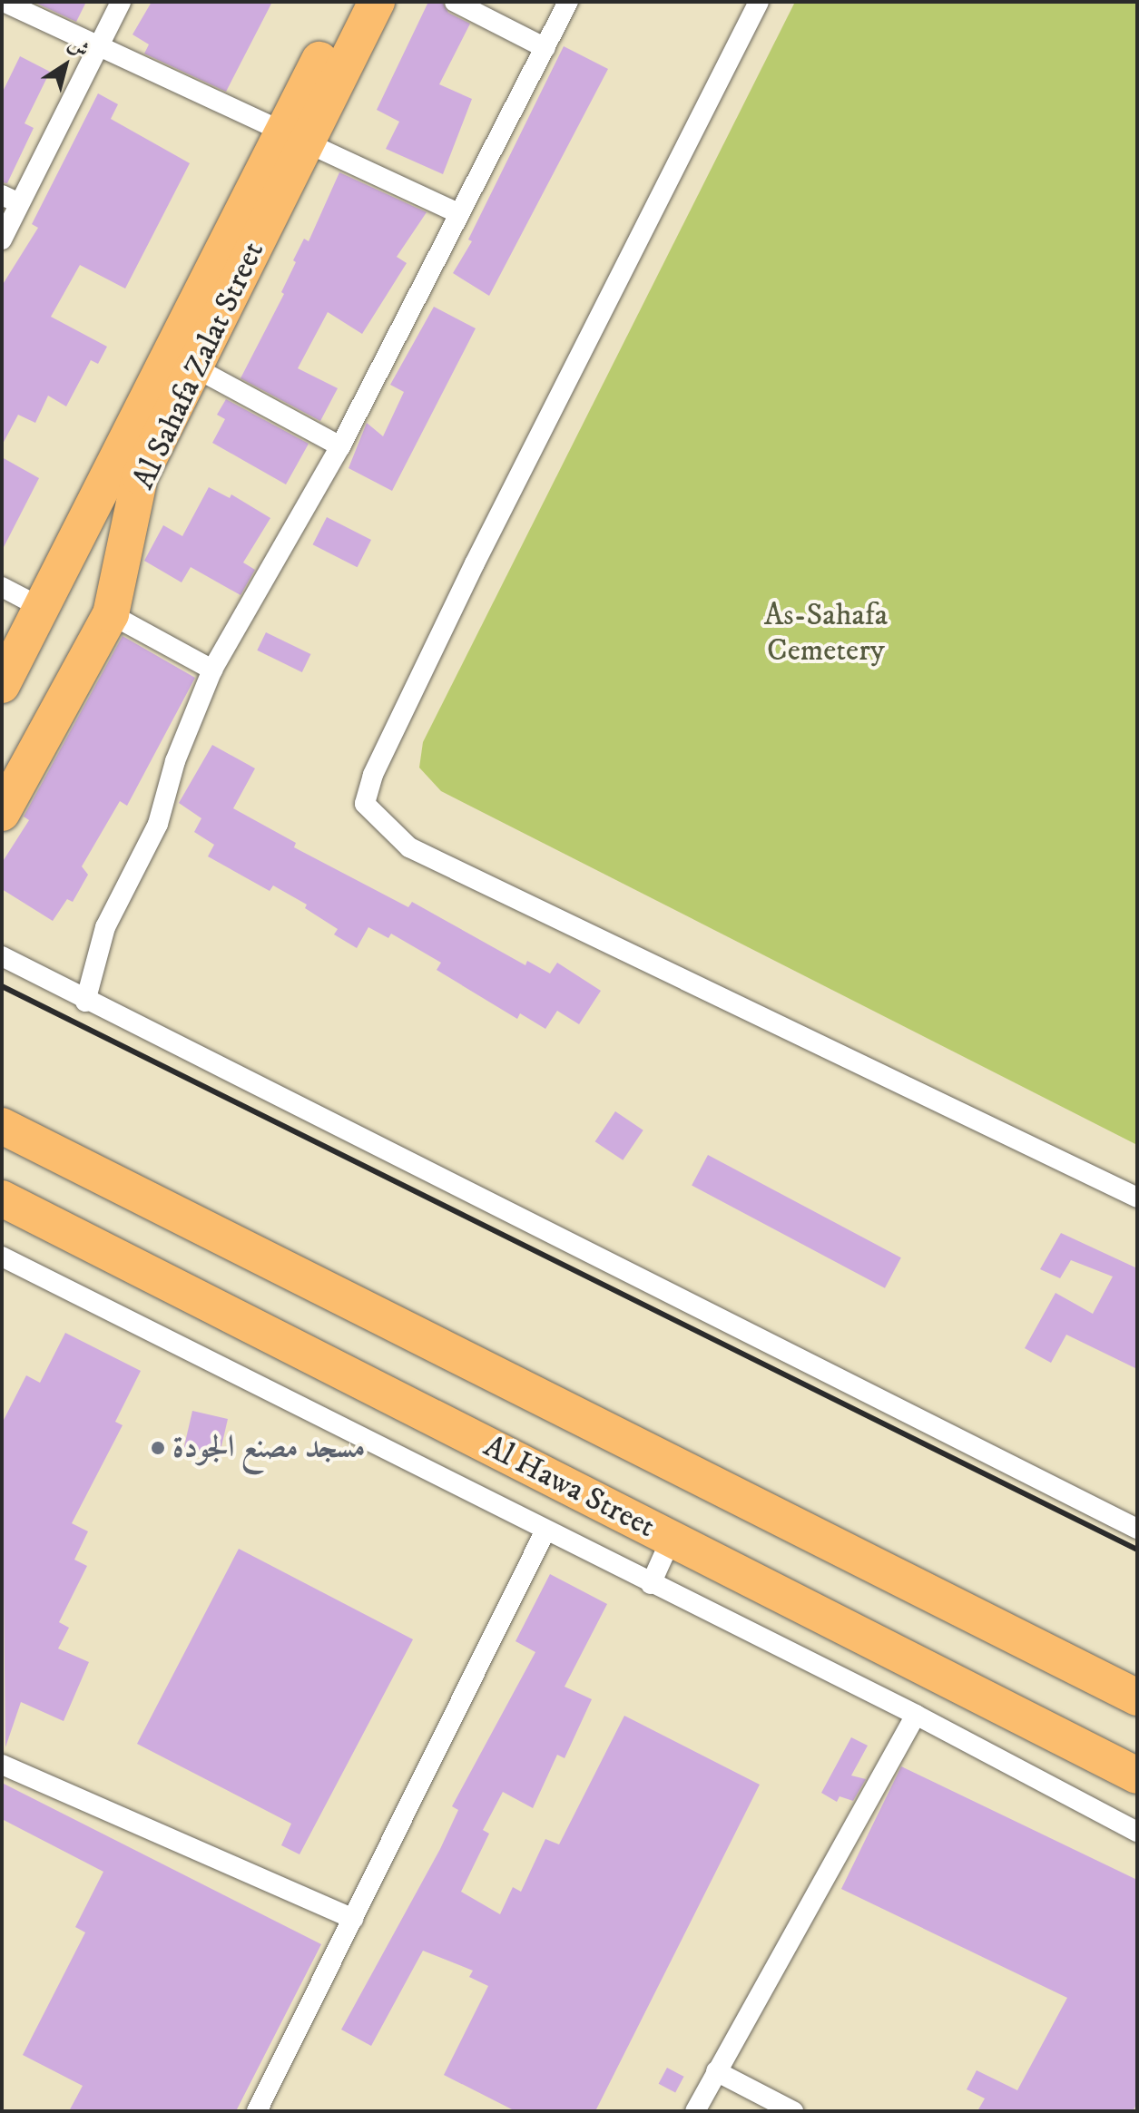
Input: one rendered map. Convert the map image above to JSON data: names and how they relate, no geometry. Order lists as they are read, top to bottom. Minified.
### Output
{"streets":{"highway":["Al Sahafa Zalat Street","Al Hawa Street"]},"parks":["As-Sahafa Cemetery"],"places":["مسجد مصنع الجودة"],"north":"top right"}
